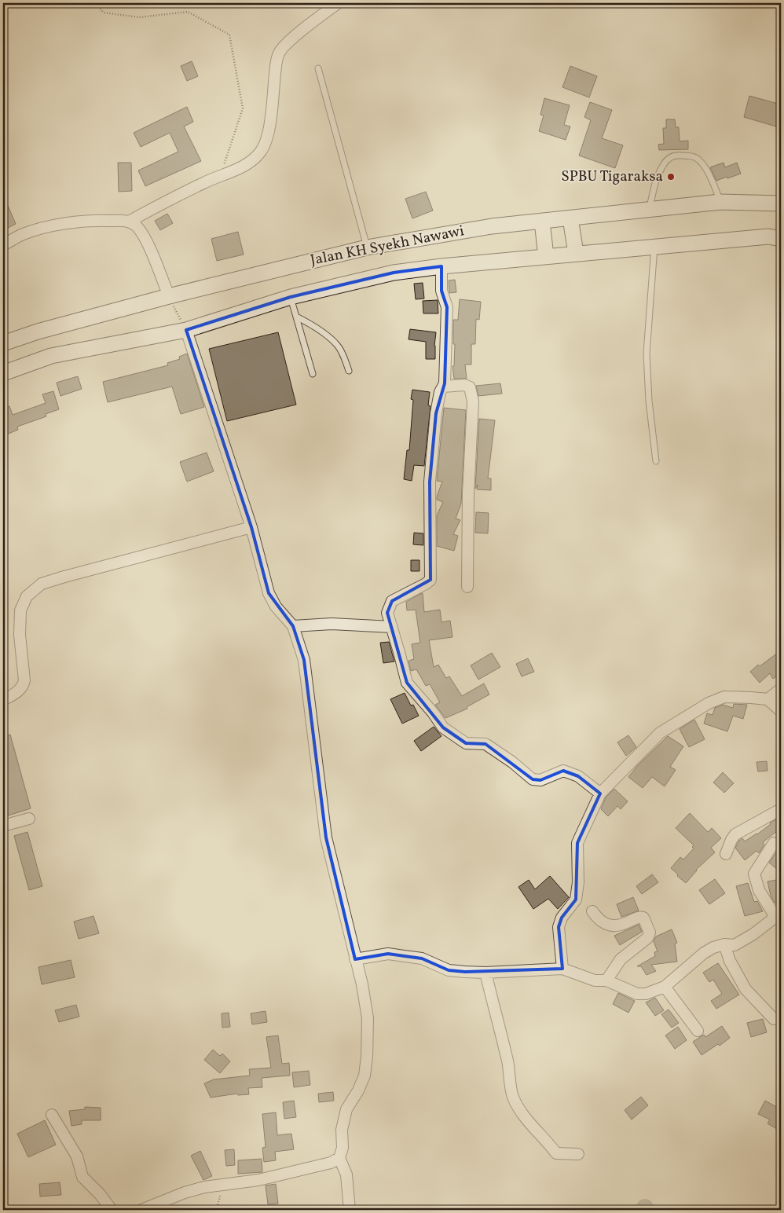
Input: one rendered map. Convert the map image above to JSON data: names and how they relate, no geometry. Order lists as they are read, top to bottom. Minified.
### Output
{"streets":{"main road":["Jalan KH Syekh Nawawi"]},"places":["SPBU Tigaraksa"]}
